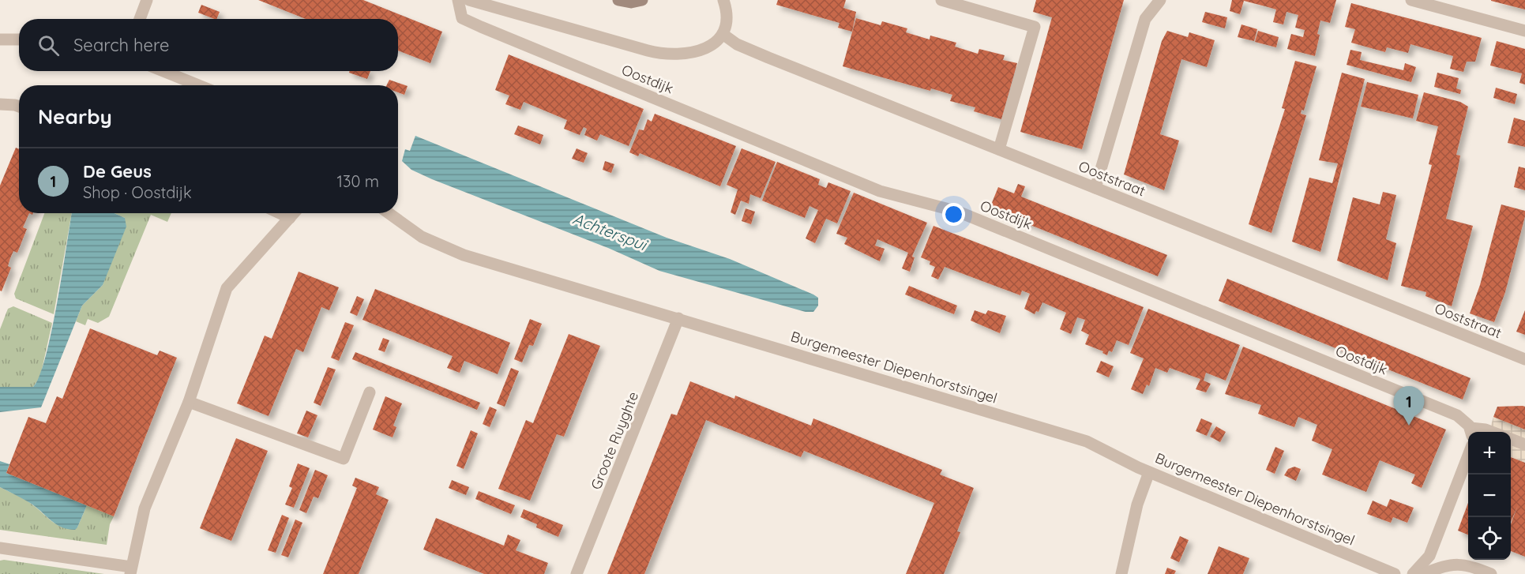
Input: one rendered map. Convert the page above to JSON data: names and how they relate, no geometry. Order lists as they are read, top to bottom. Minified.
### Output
{"streets":{"street":["Oostdijk","Ooststraat","Burgemeester Diepenhorstsingel","Groote Ruyghte"]},"crossings":[["Oostdijk","Ooststraat"],["Burgemeester Diepenhorstsingel","Groote Ruyghte"]],"water":["Achterspui"],"page":{"search":"Search here","heading":"Nearby","list":[{"mark":"1","name":"De Geus","note":"Shop · Oostdijk","value":"130 m"}],"pins":"1","map_buttons":["+","−"]}}
